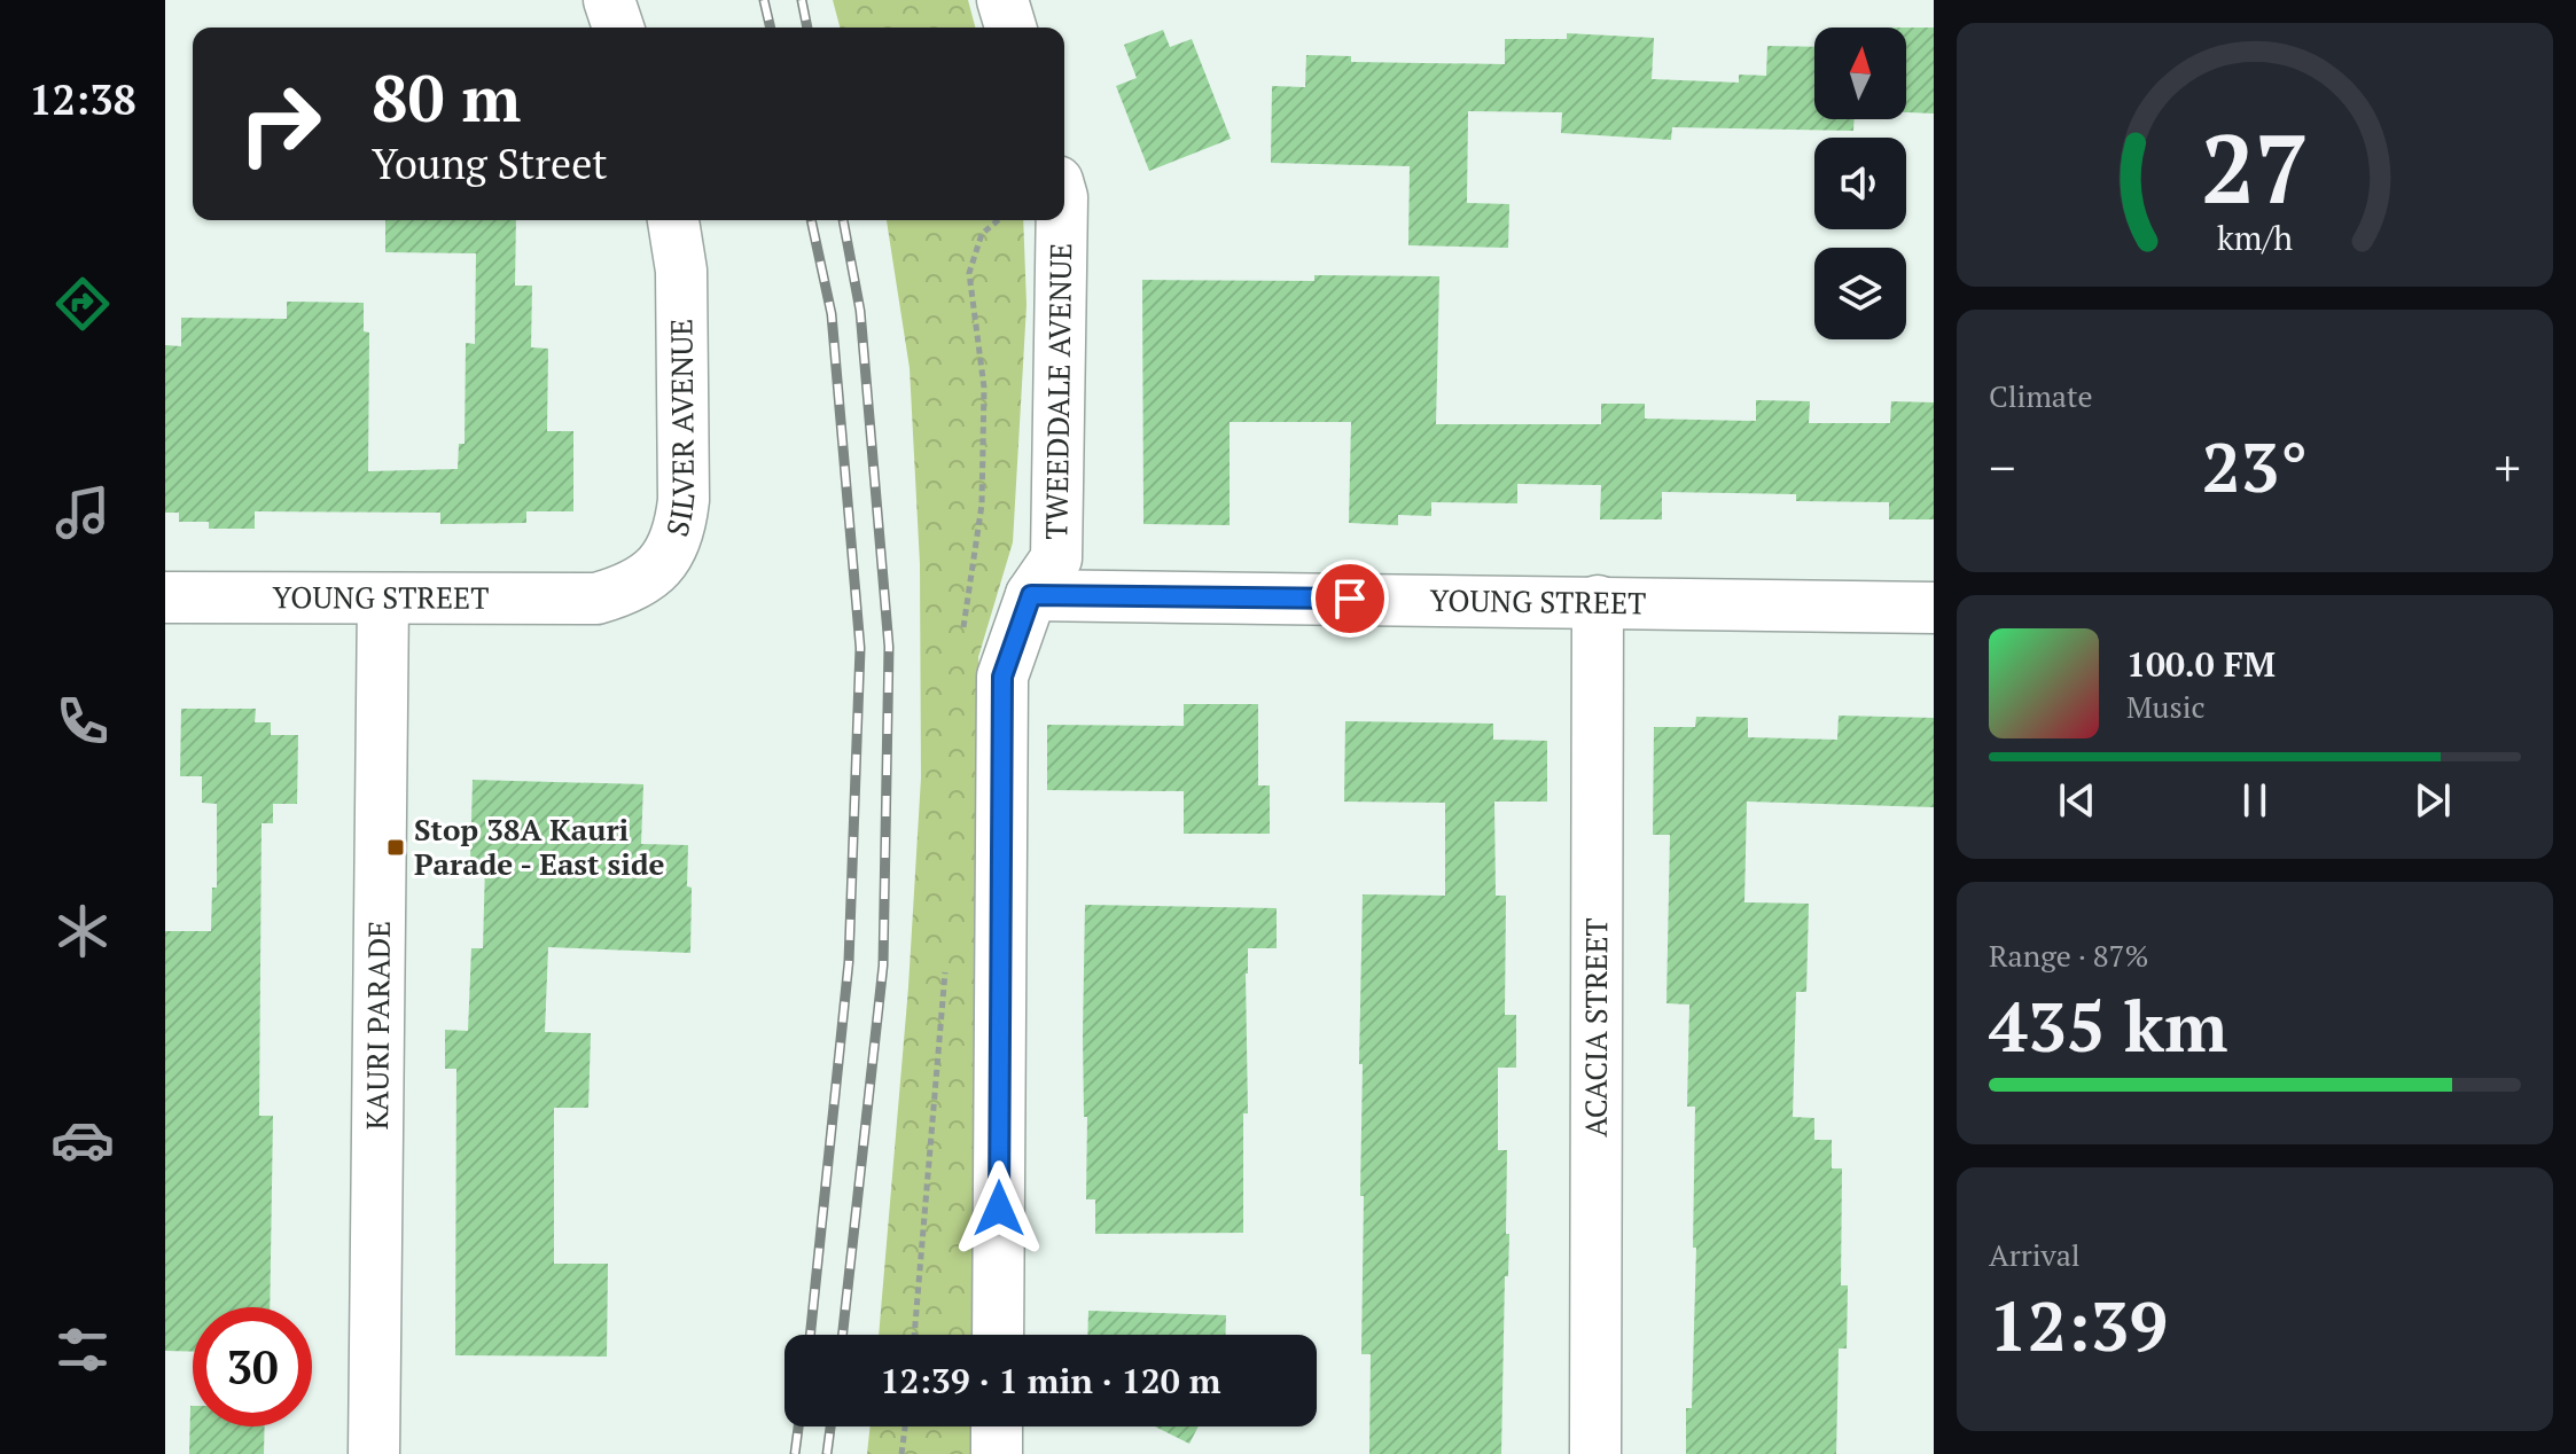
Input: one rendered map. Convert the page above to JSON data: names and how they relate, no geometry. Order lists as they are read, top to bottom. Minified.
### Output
{"streets":{"street":["TWEEDDALE AVENUE","SILVER AVENUE","YOUNG STREET","KAURI PARADE","ACACIA STREET"]},"crossings":[["TWEEDDALE AVENUE","YOUNG STREET"],["SILVER AVENUE","YOUNG STREET"],["YOUNG STREET","KAURI PARADE"],["YOUNG STREET","ACACIA STREET"]],"places":{"transit":["Stop 38A Kauri Parade - East side"]},"north":"top","page":{"tabs":"12:38","turn":["80 m","Young Street"],"tile":["Climate",["Range · 87%","435 km"],["Arrival","12:39"]],"heat":["−","23°","+"],"song":["100.0 FM","Music"],"limit":"30","trip":"12:39 · 1 min · 120 m","gauge":["27","km/h"]}}
